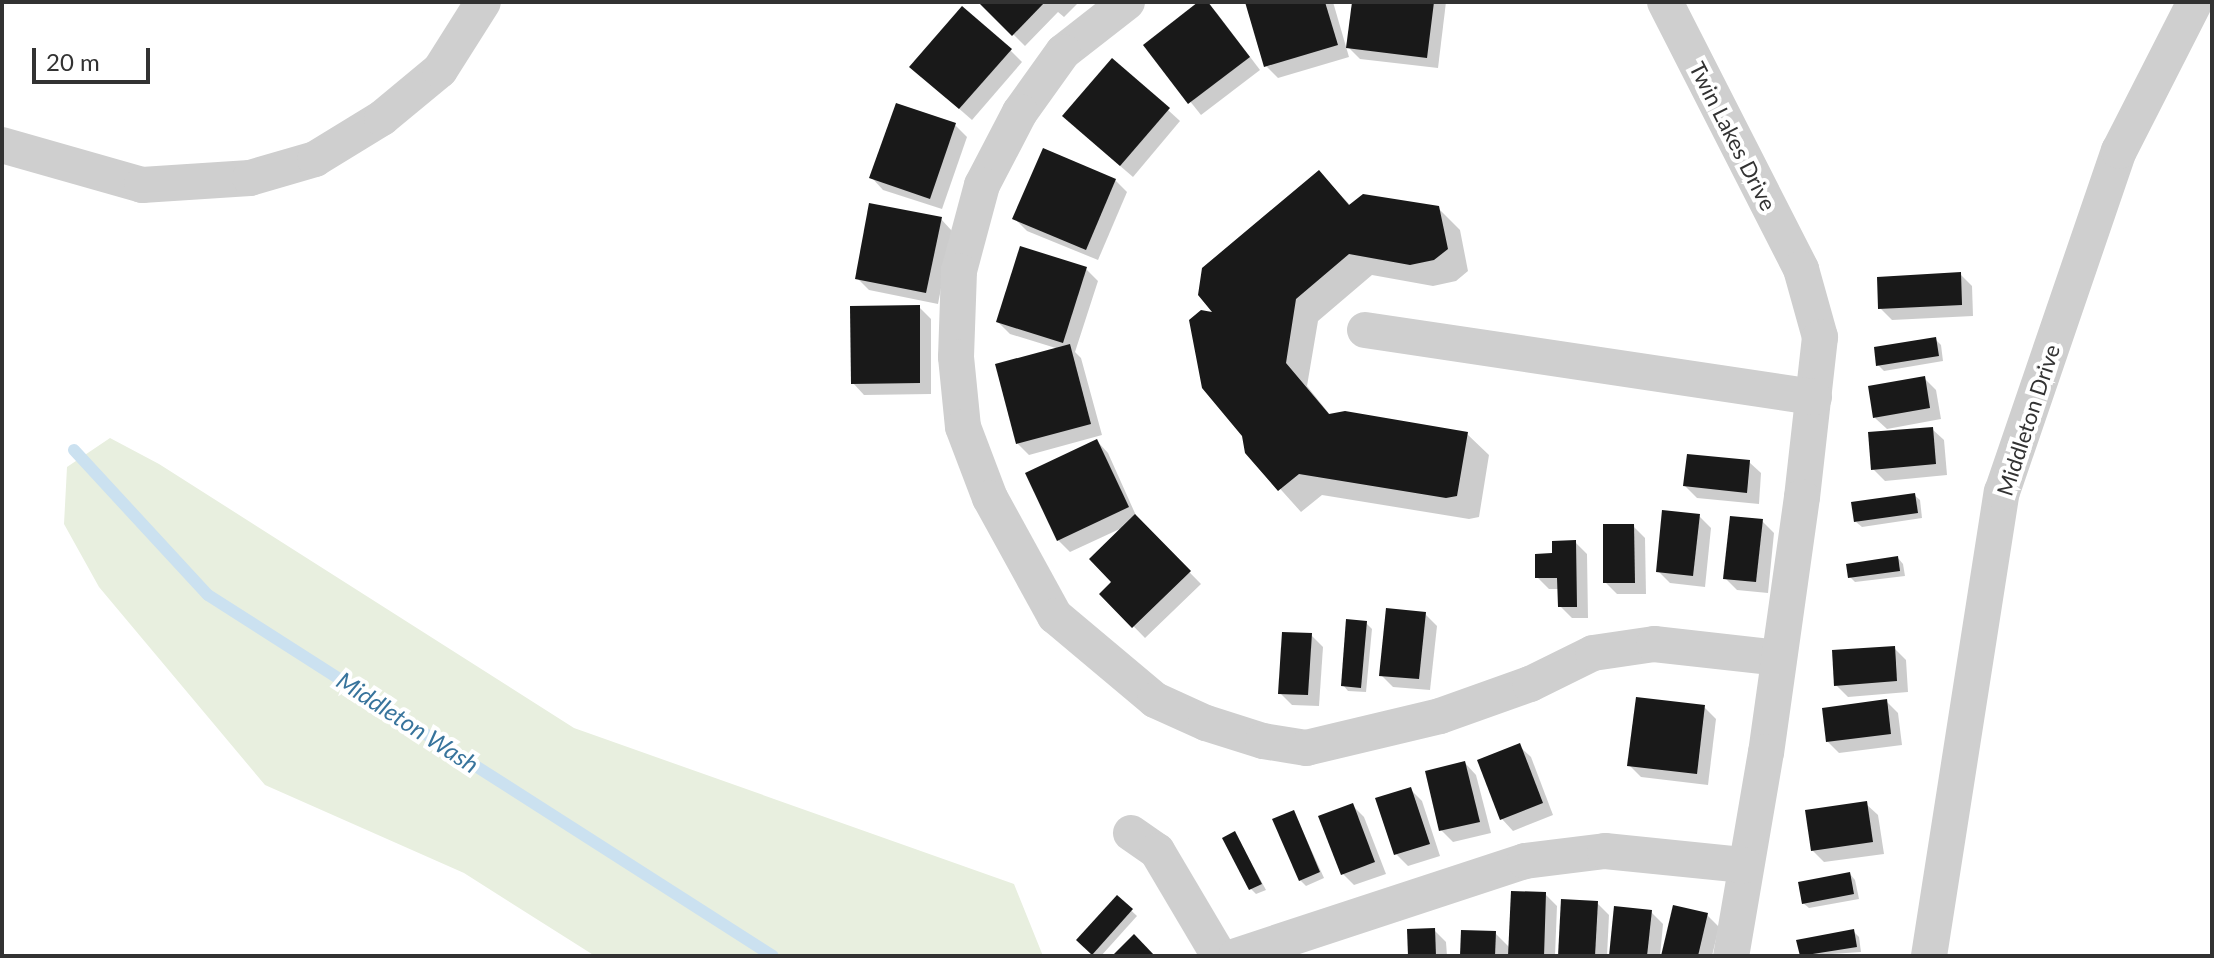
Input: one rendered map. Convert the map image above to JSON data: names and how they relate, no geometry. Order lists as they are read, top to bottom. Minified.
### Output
{"streets":{"street":["Twin Lakes Drive","Middleton Drive"]},"water":["Middleton Wash"],"scale_bar":"20 m"}
